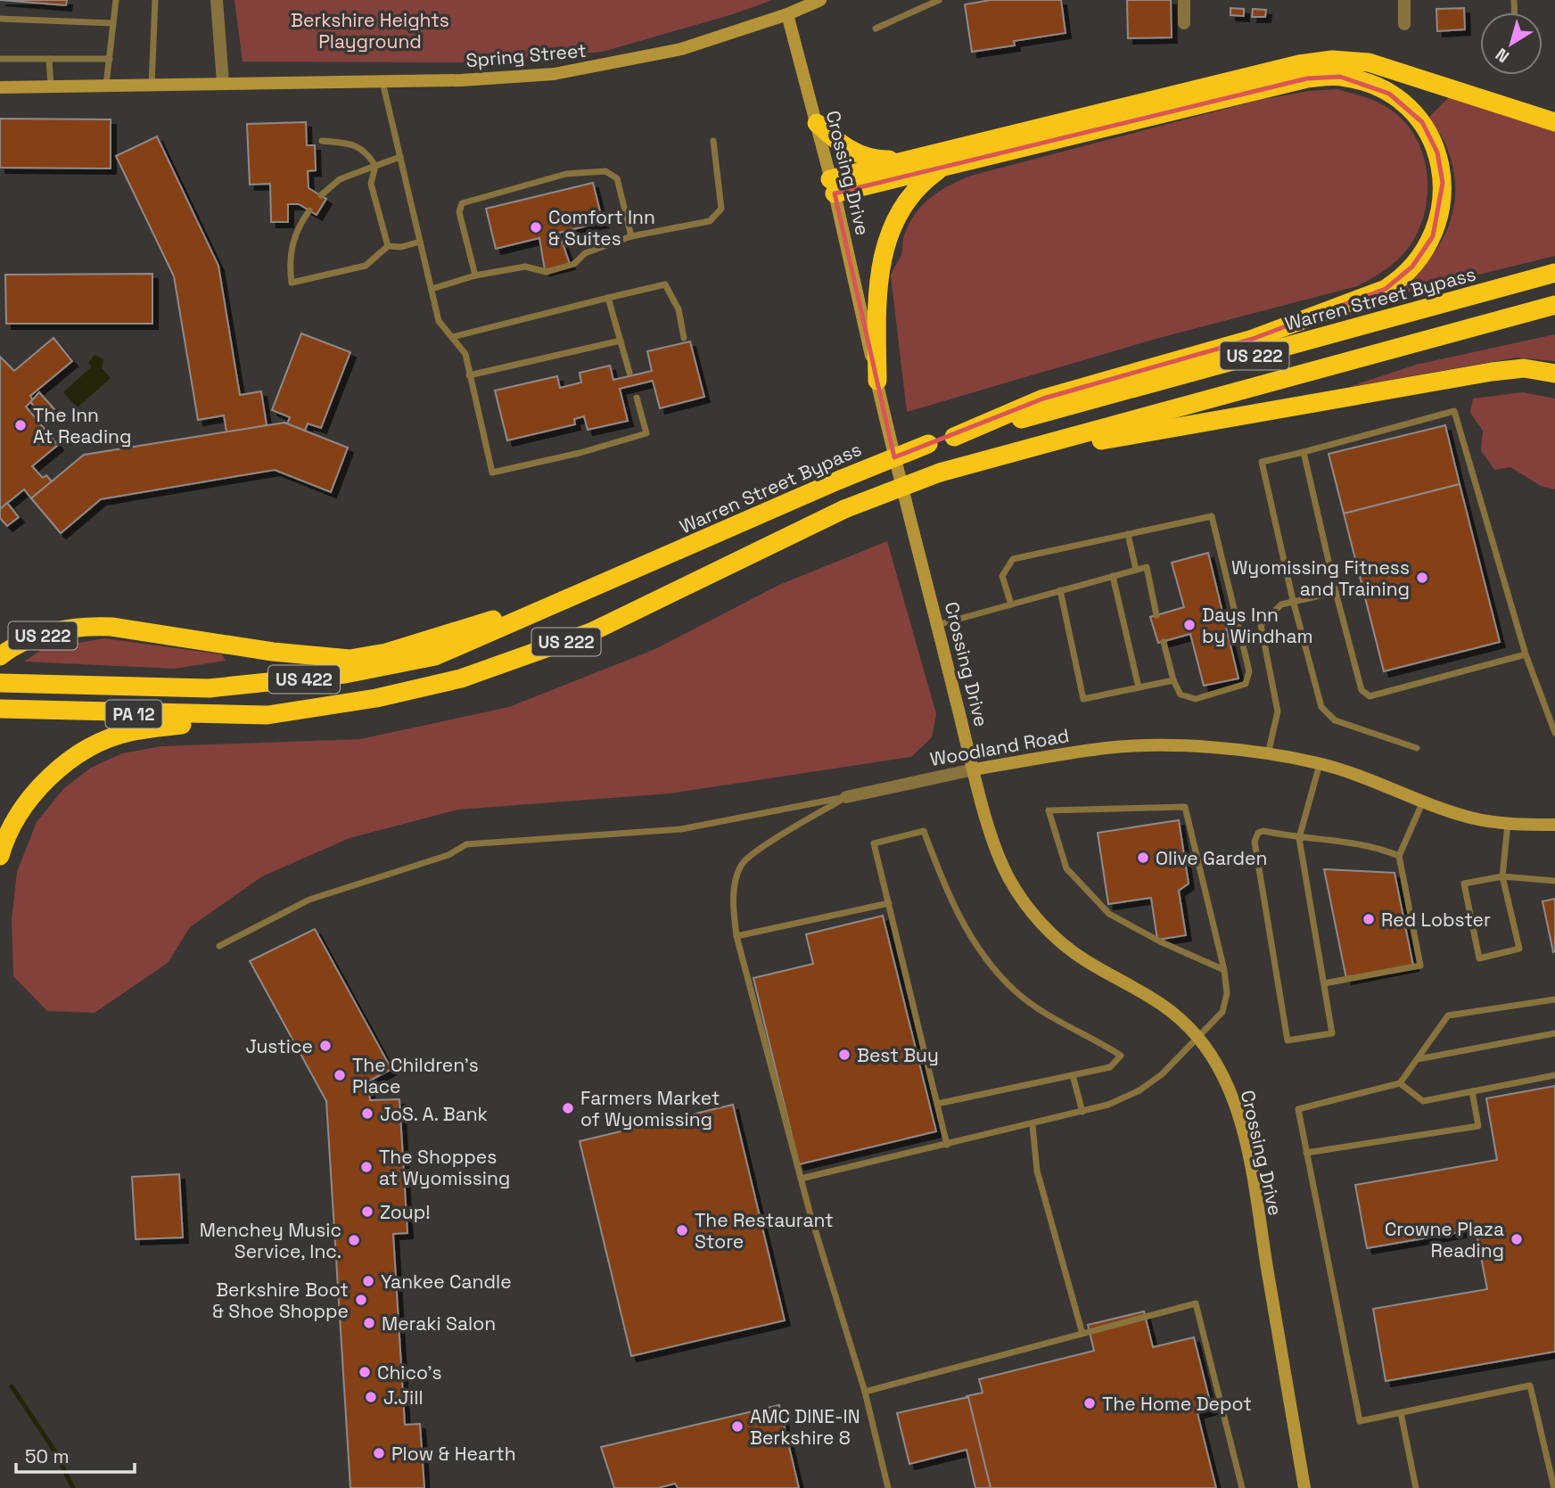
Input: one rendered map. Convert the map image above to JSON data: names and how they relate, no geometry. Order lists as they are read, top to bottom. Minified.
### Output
{"streets":{"highway":["Warren Street Bypass","US 222","US 422","PA 12"],"street":["Spring Street","Crossing Drive","Woodland Road"]},"crossings":[["Spring Street","Crossing Drive"],["Crossing Drive","Woodland Road"],["Warren Street Bypass","US 222"],["US 222","PA 12"]],"parks":["Berkshire Heights Playground"],"places":["Comfort Inn & Suites","The Inn At Reading","Wyomissing Fitness and Training","Days Inn by Windham","Olive Garden","Red Lobster","Justice","Best Buy","The Children's Place","Farmers Market of Wyomissing","JoS. A. Bank","The Shoppes at Wyomissing","Zoup!","The Restaurant Store","Crowne Plaza Reading","Menchey Music Service, Inc.","Yankee Candle","Berkshire Boot & Shoe Shoppe","Meraki Salon","Chico's","J.Jill","The Home Depot","AMC DINE-IN Berkshire 8","Plow & Hearth"],"scale_bar":"50 m","north":"bottom left"}
